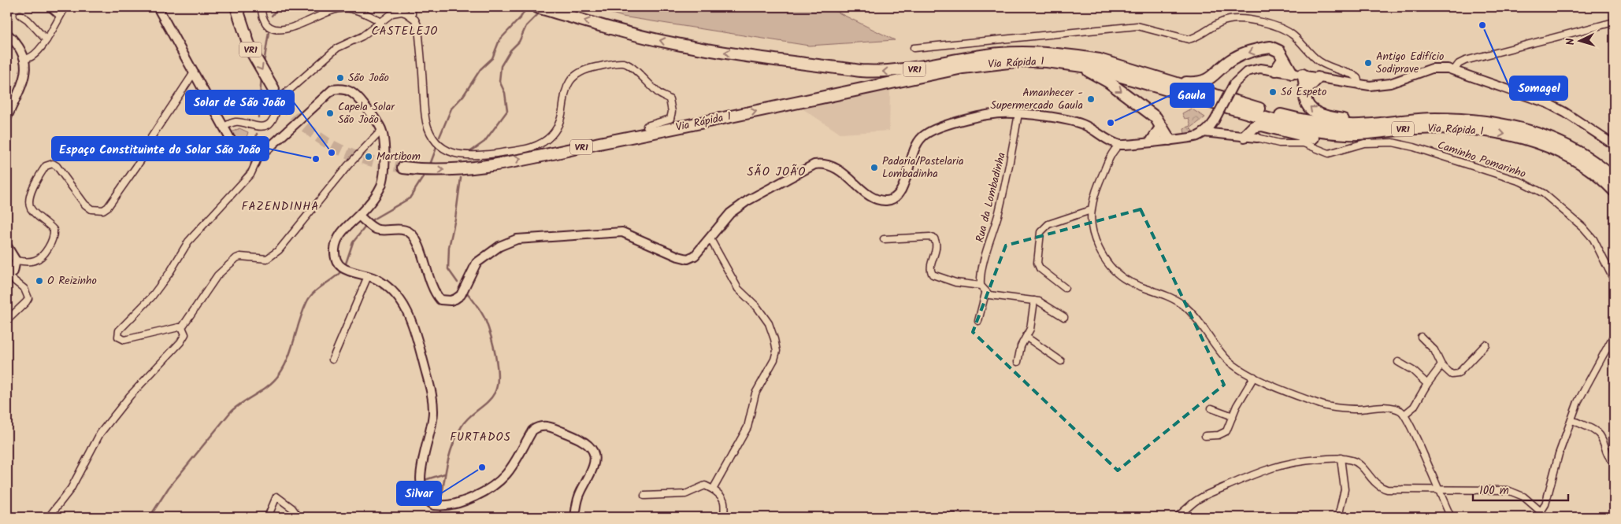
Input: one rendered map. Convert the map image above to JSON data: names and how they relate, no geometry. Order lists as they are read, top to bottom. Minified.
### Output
{"streets":{"highway":["VR1","Via Rápida 1"],"street":["Caminho Pomarinho","Rua da Lombadinha"]},"districts":["CASTELEJO","SÃO JOÃO","FAZENDINHA","FURTADOS"],"places":["Somagel","Antigo Edifício Sodiprave","São João","Só Espeto","Amanhecer - Supermercado Gaula","Capela Solar São João","Gaula","Solar de São João","Martibom","Espaço Constituinte do Solar São João","Padaria/Pastelaria Lombadinha","O Reizinho","Silvar"],"scale_bar":"100 m","north":"left"}
